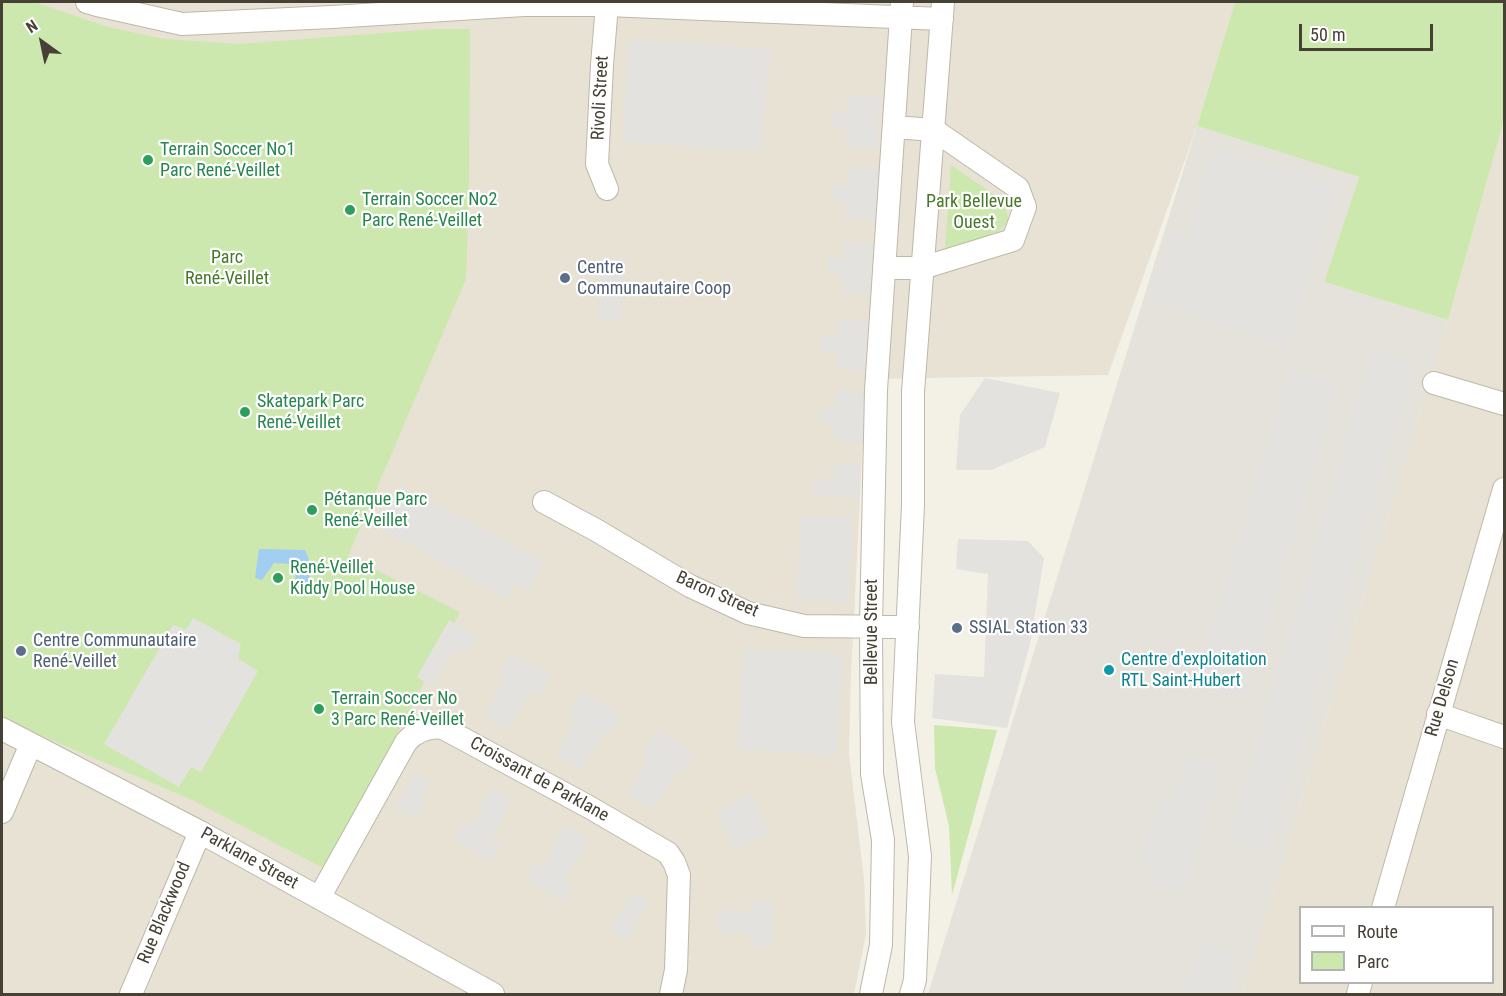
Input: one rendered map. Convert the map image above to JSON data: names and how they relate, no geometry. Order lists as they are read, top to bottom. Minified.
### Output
{"streets":{"street":["Rivoli Street","Baron Street","Bellevue Street","Rue Delson","Croissant de Parklane","Parklane Street","Rue Blackwood"]},"crossings":[["Baron Street","Bellevue Street"],["Croissant de Parklane","Parklane Street"],["Parklane Street","Rue Blackwood"]],"parks":["Park Bellevue Ouest","Parc René-Veillet"],"places":["Terrain Soccer No1 Parc René-Veillet","Terrain Soccer No2 Parc René-Veillet","Centre Communautaire Coop","Skatepark Parc René-Veillet","Pétanque Parc René-Veillet","René-Veillet Kiddy Pool House","SSIAL Station 33","Centre Communautaire René-Veillet","Centre d'exploitation RTL Saint-Hubert","Terrain Soccer No 3 Parc René-Veillet"],"legend":["Route","Parc"],"scale_bar":"50 m","north":"top left"}
